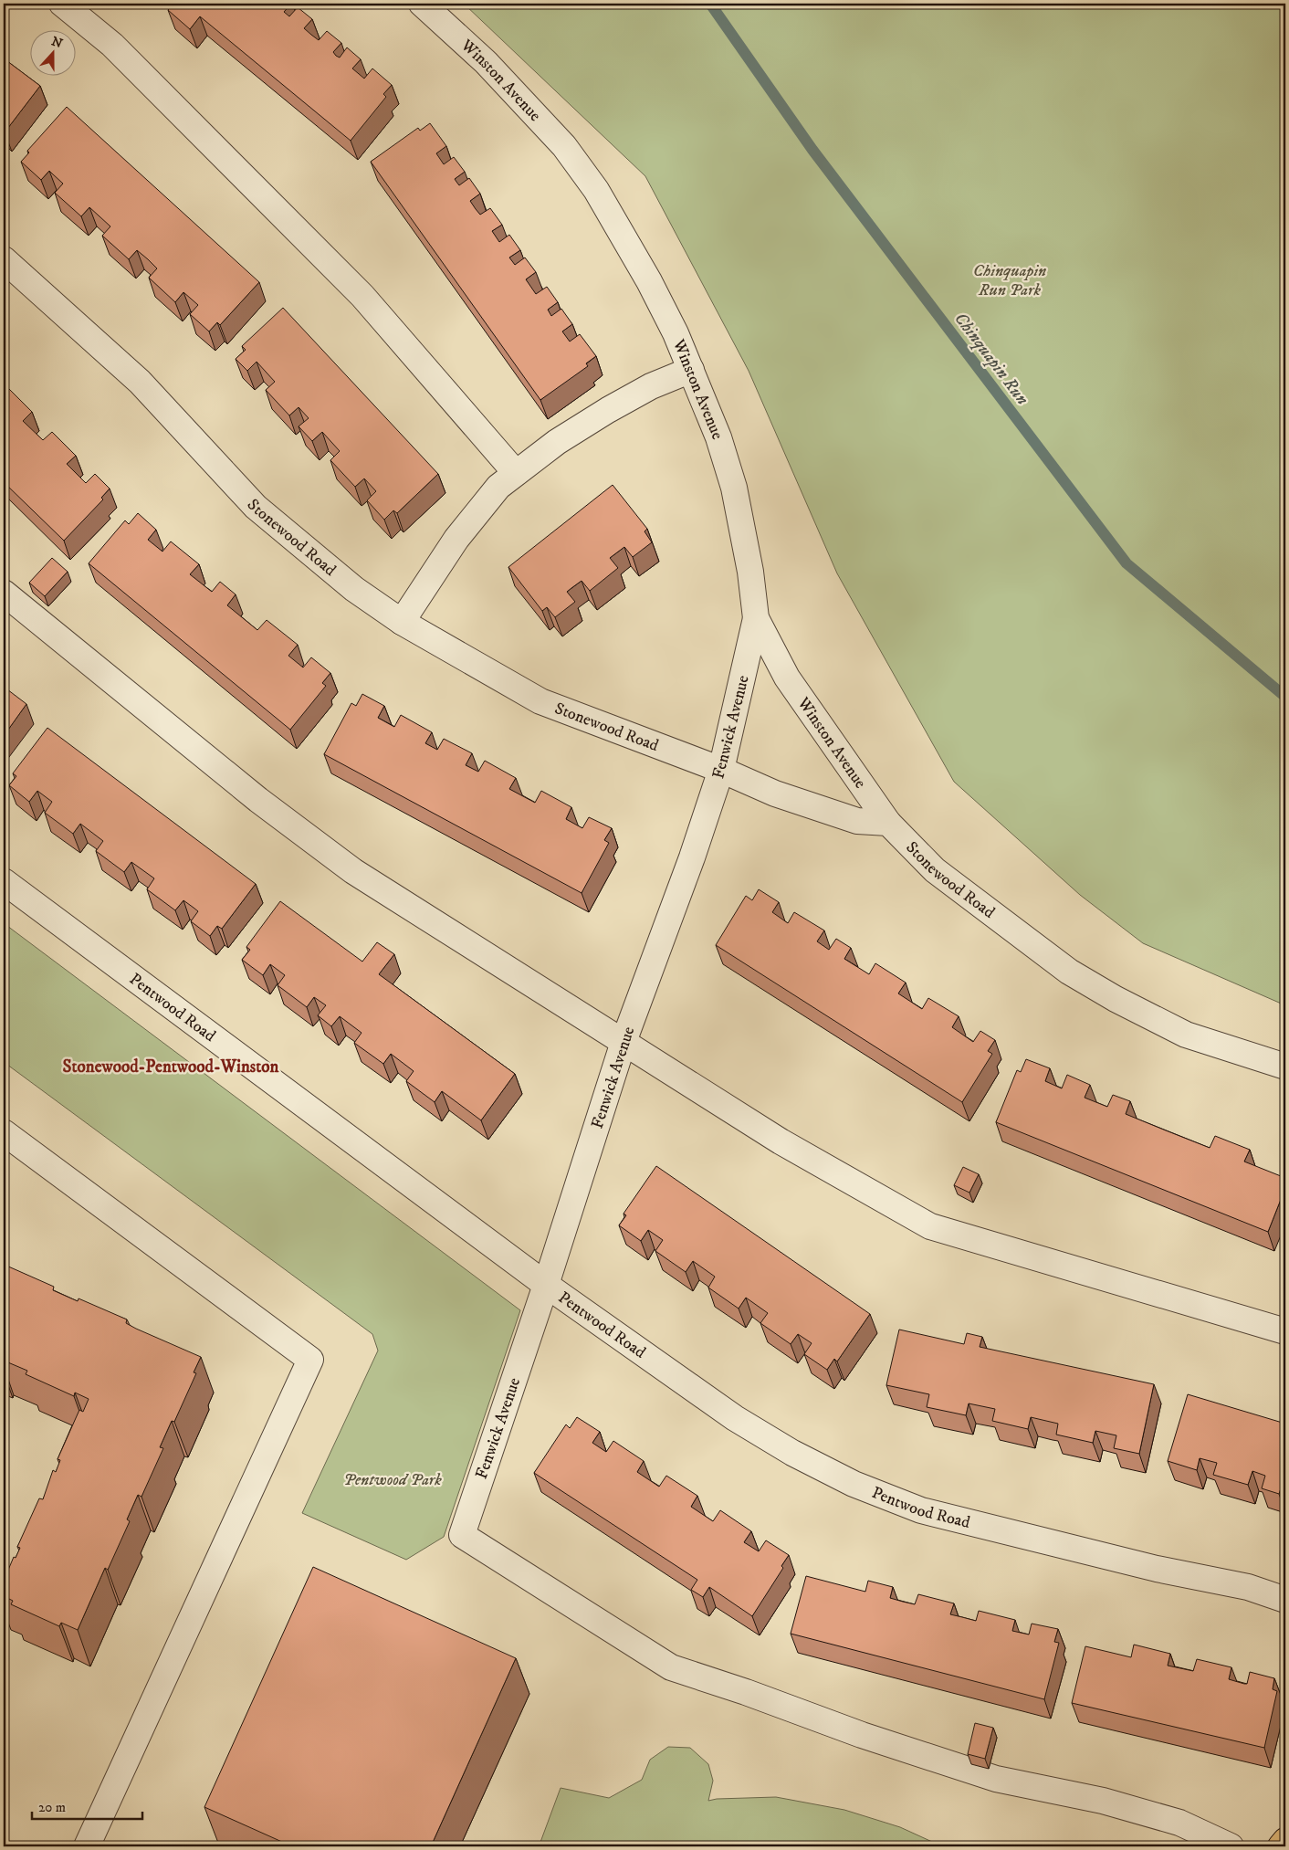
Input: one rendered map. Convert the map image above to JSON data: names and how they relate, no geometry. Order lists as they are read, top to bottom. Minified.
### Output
{"streets":{"street":["Winston Avenue","Stonewood Road","Fenwick Avenue","Pentwood Road"]},"crossings":[["Winston Avenue","Stonewood Road"],["Winston Avenue","Fenwick Avenue"],["Stonewood Road","Fenwick Avenue"],["Fenwick Avenue","Pentwood Road"]],"districts":["Stonewood-Pentwood-Winston"],"water":["Chinquapin Run"],"parks":["Chinquapin Run Park","Pentwood Park"],"scale_bar":"20 m","north":"top"}
